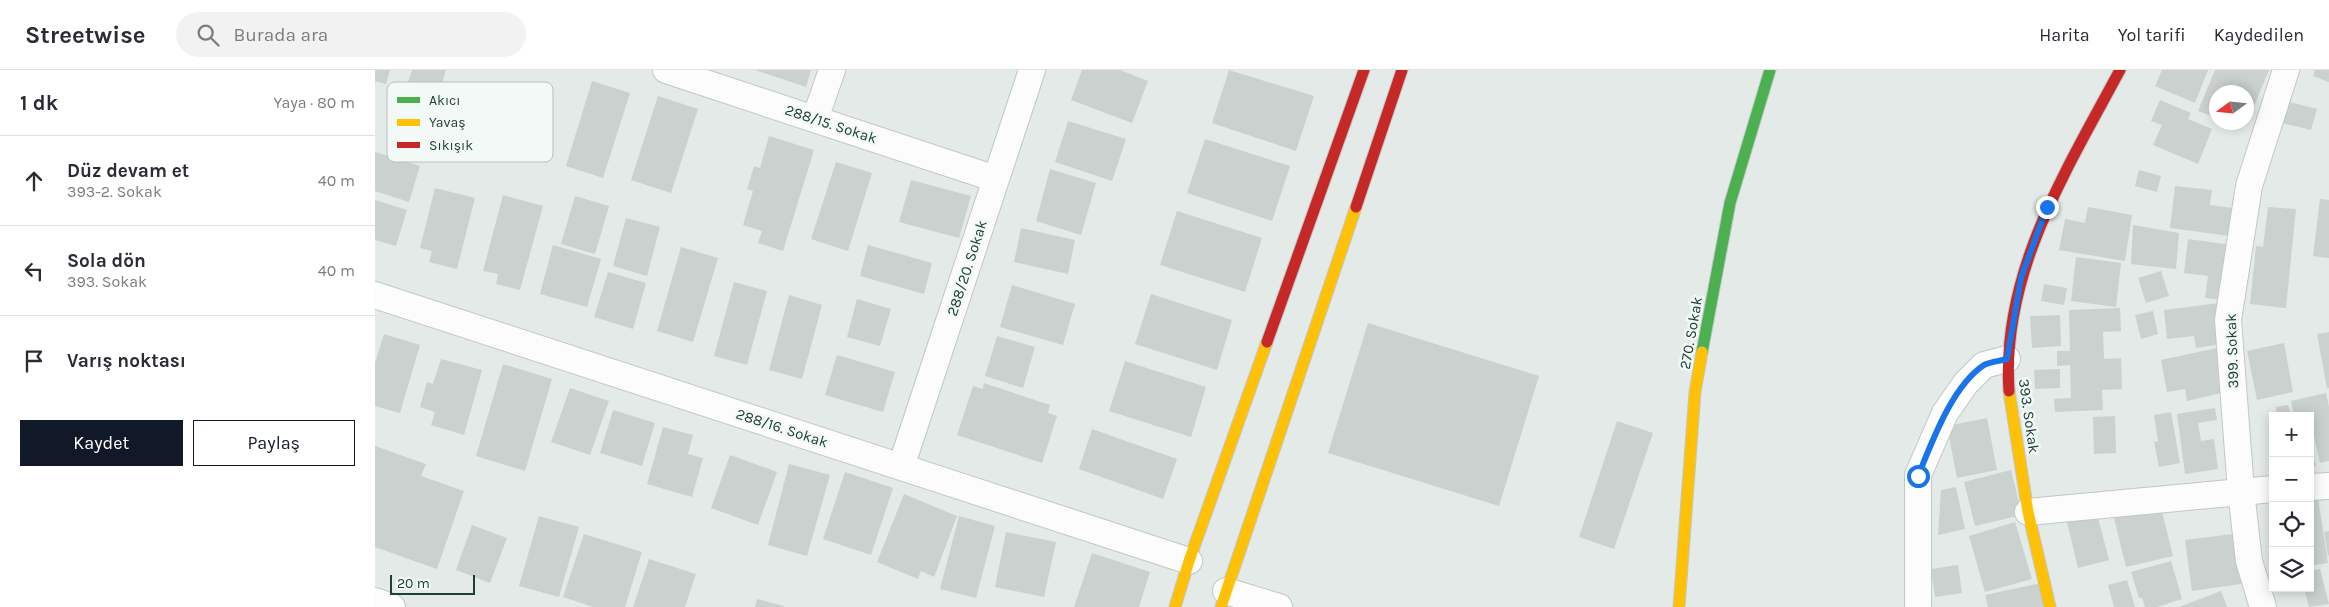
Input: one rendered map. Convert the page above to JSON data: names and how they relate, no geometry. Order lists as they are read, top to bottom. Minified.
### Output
{"streets":{"street":["288/15. Sokak","288/20. Sokak","270. Sokak","399. Sokak","393. Sokak","288/16. Sokak"]},"crossings":[["288/15. Sokak","288/20. Sokak"],["288/20. Sokak","288/16. Sokak"]],"legend":["Akıcı","Yavaş","Sıkışık"],"scale_bar":"20 m","north":"left","page":{"header":"Streetwise","search":"Burada ara","nav":["Harita","Yol tarifi","Kaydedilen"],"heading":["1 dk","Yaya · 80 m"],"list":[["Düz devam et","393-2. Sokak","40 m"],["Sola dön","393. Sokak","40 m"],"Varış noktası"],"buttons":["Kaydet","Paylaş"],"map_buttons":["+","−"],"scale":"20 m"}}
